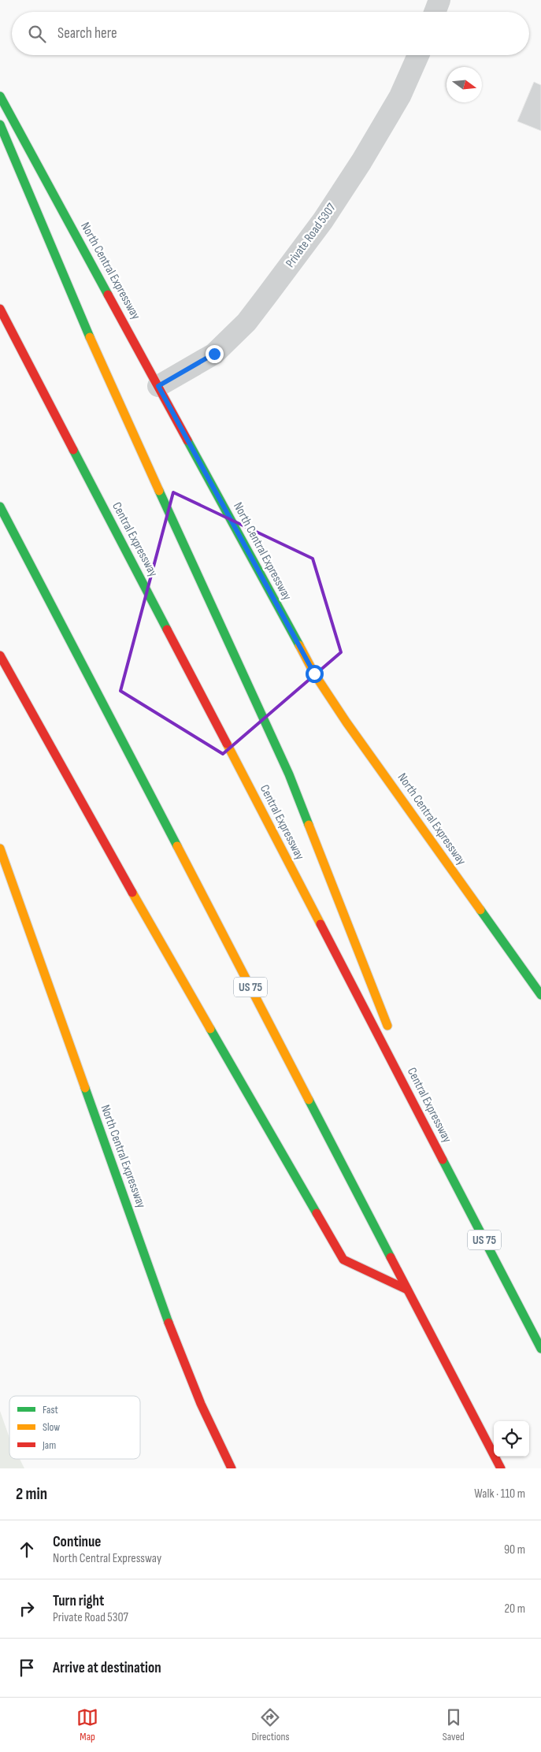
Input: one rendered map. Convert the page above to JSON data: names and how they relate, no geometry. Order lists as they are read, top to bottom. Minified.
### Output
{"streets":{"main road":["North Central Expressway","Central Expressway","US 75"],"street":["Private Road 5307"]},"crossings":[["Private Road 5307","North Central Expressway"]],"legend":["Fast","Slow","Jam"],"north":"right","page":{"search":"Search here","heading":["2 min","Walk · 110 m"],"list":[["Continue","North Central Expressway","90 m"],["Turn right","Private Road 5307","20 m"],"Arrive at destination"],"nav":["Map","Directions","Saved"]}}
